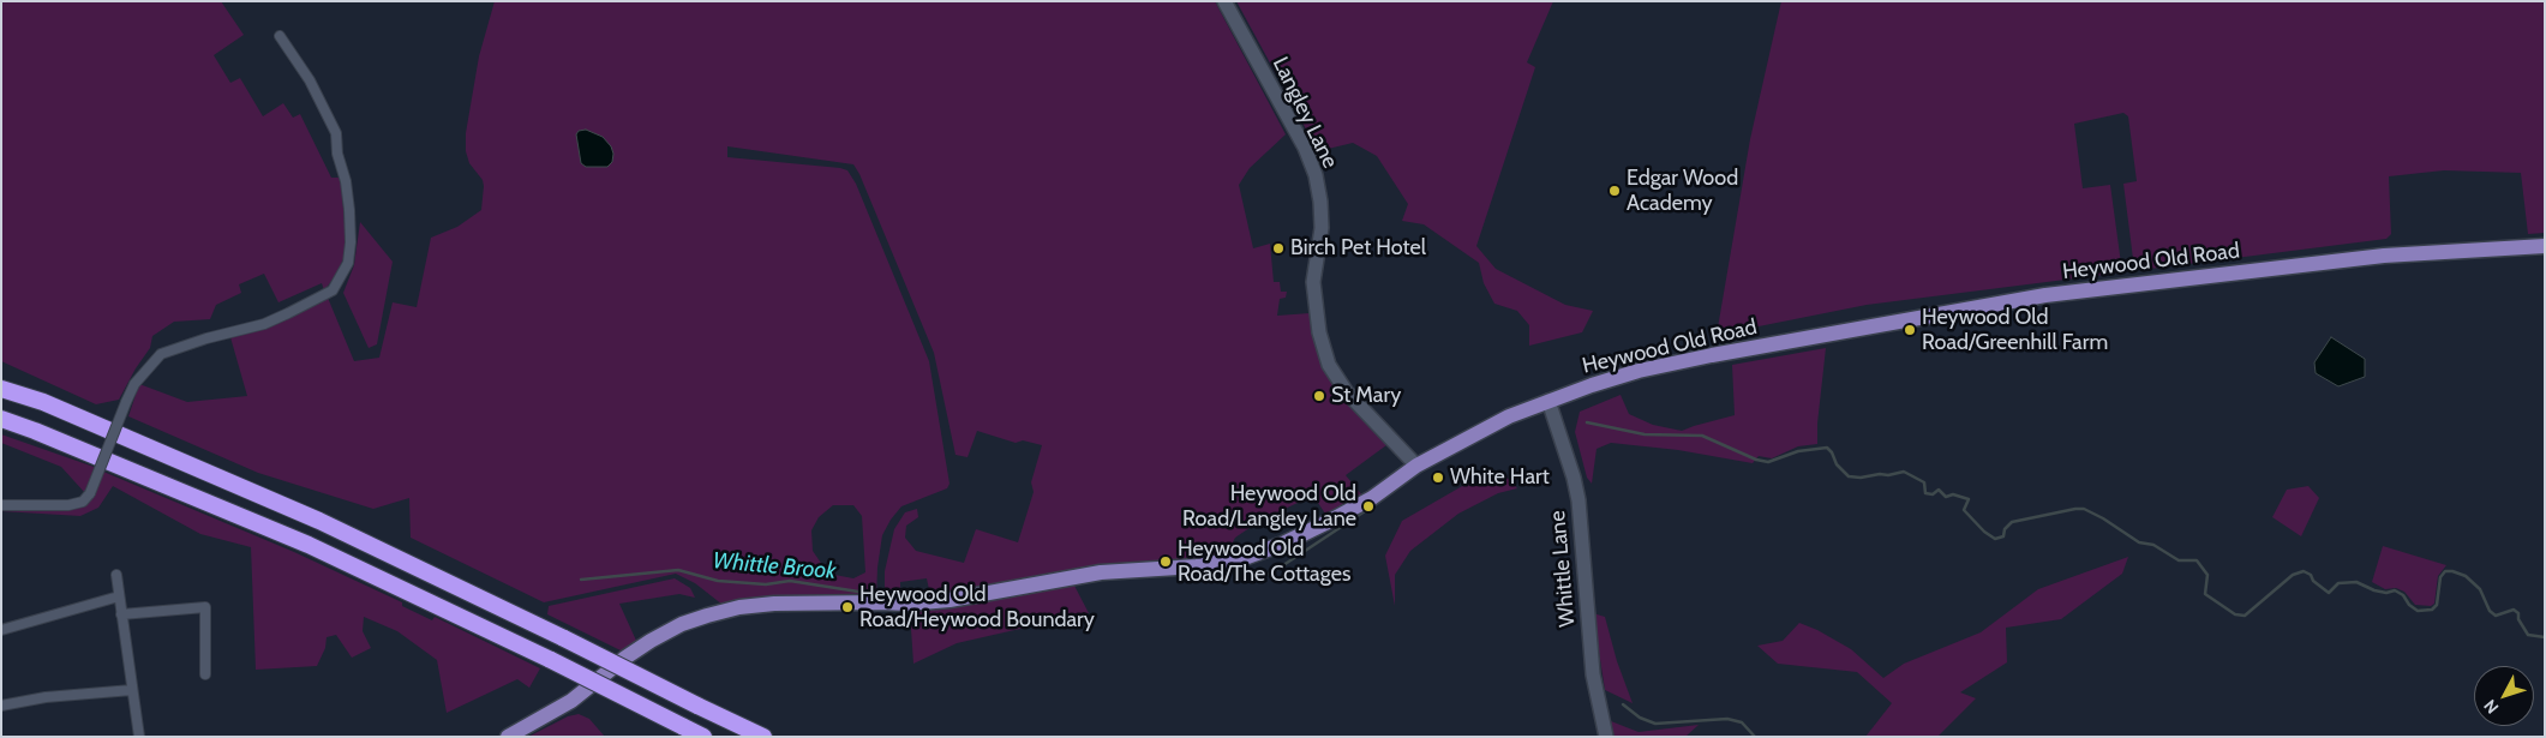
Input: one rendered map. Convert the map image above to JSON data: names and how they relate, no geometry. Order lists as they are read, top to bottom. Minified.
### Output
{"streets":{"main road":["Heywood Old Road"],"street":["Langley Lane","Whittle Lane"]},"crossings":[["Langley Lane","Heywood Old Road"],["Heywood Old Road","Whittle Lane"]],"water":["Whittle Brook"],"places":["Edgar Wood Academy","Birch Pet Hotel","Heywood Old Road/Greenhill Farm","St Mary","White Hart","Heywood Old Road/Langley Lane","Heywood Old Road/The Cottages","Heywood Old Road/Heywood Boundary"],"north":"bottom left"}
